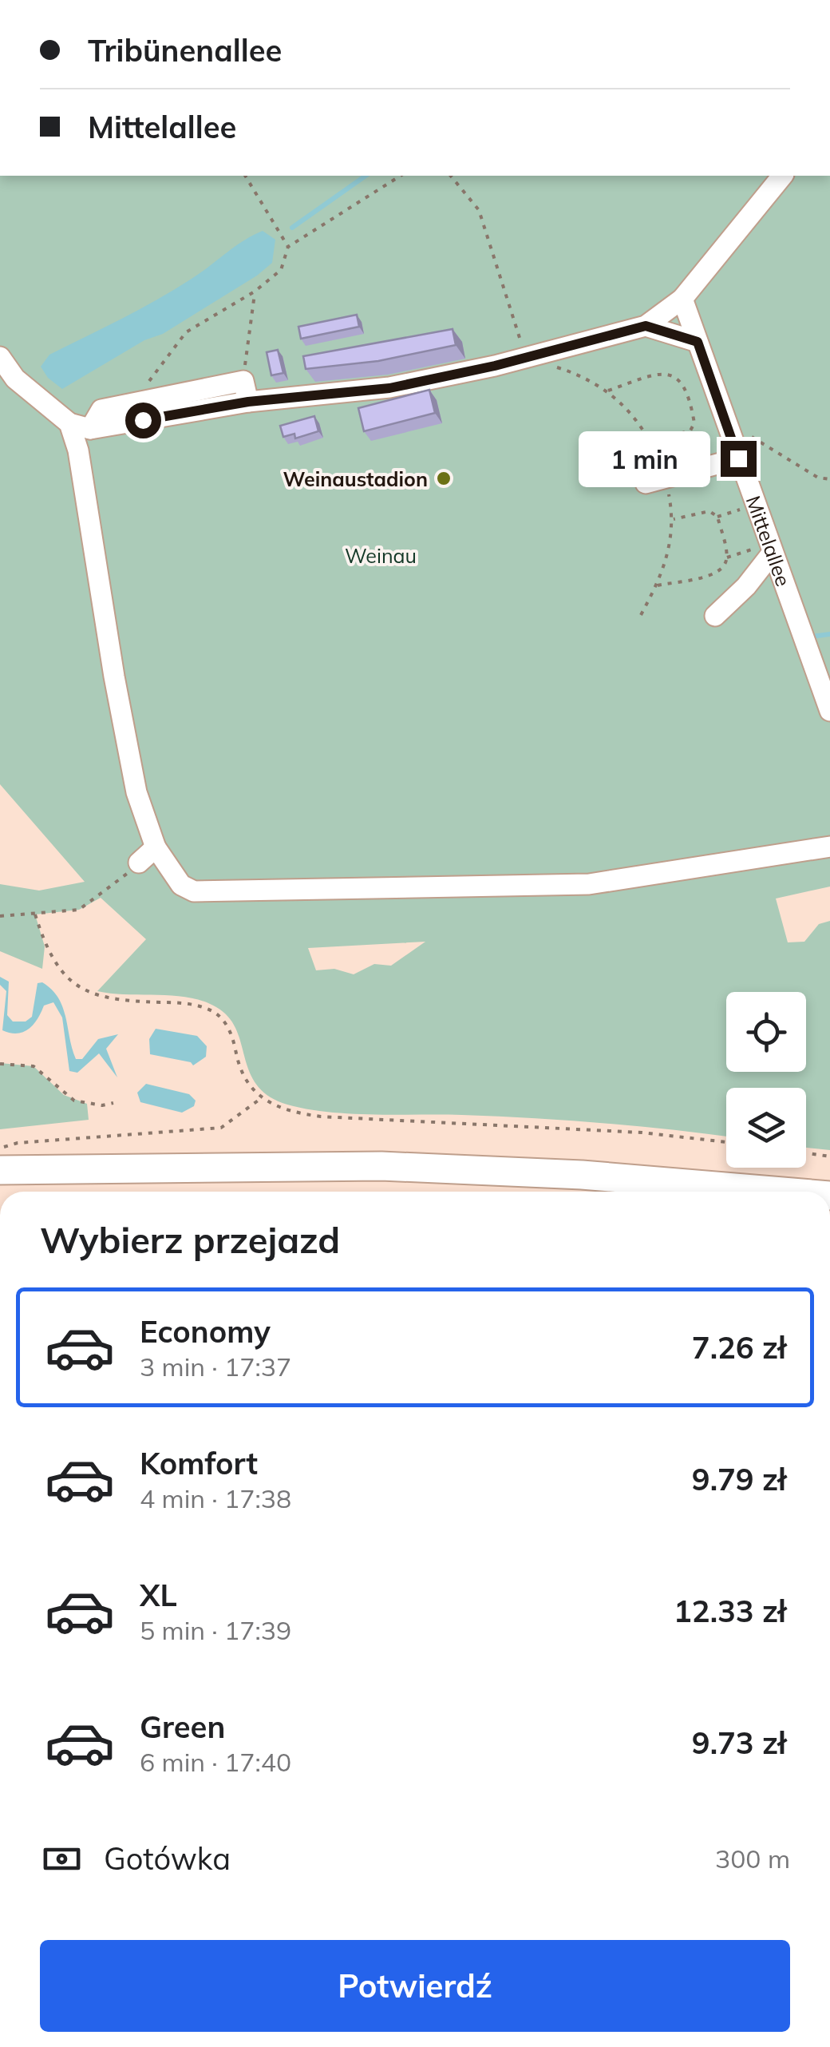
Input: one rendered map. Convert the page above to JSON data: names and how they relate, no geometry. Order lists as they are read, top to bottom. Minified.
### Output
{"streets":{"street":["Mittelallee"]},"parks":["Weinau"],"places":["Weinaustadion"],"page":{"banner":["Tribünenallee","Mittelallee"],"bubble":"1 min","heading":"Wybierz przejazd","list":[{"name":"Economy","note":"3 min · 17:37","value":"7.26 zł"},{"name":"Komfort","note":"4 min · 17:38","value":"9.79 zł"},{"name":"XL","note":"5 min · 17:39","value":"12.33 zł"},{"name":"Green","note":"6 min · 17:40","value":"9.73 zł"}],"pay":["Gotówka","300 m"],"buttons":"Potwierdź"}}
